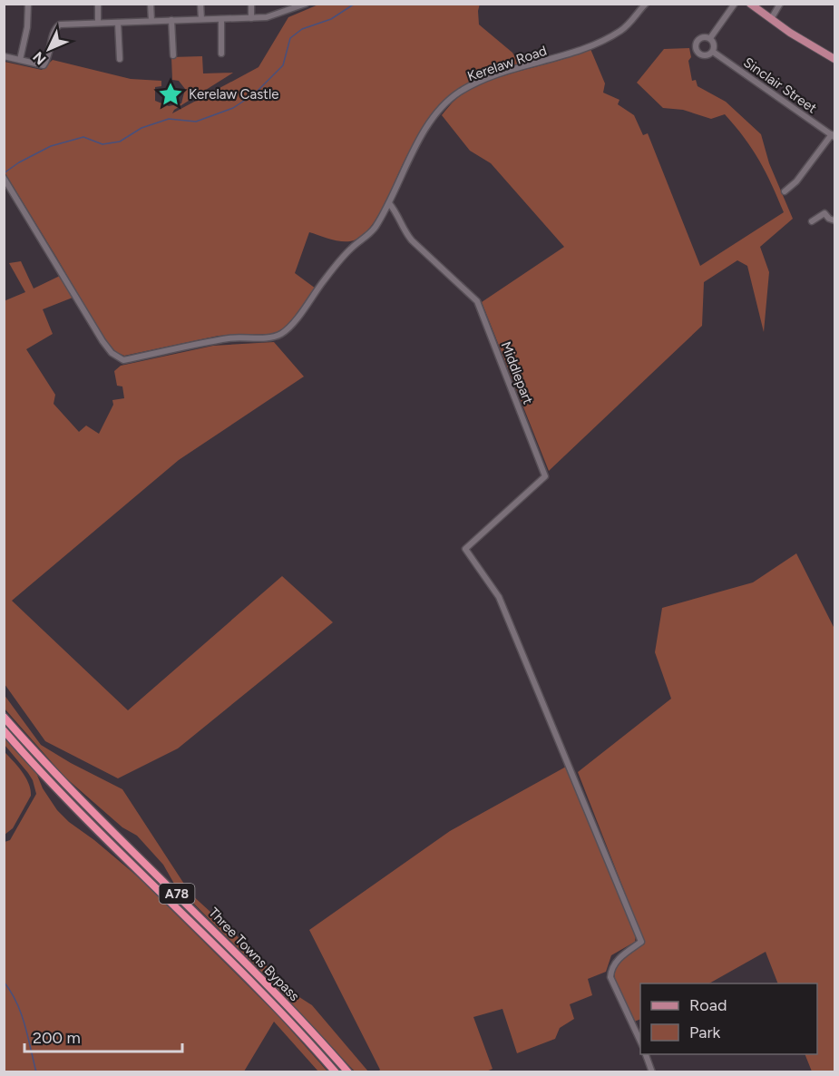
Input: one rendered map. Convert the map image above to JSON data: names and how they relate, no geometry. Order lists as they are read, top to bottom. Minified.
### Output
{"streets":{"highway":["A78","Three Towns Bypass"],"street":["Kerelaw Road","Sinclair Street","Middlepart"]},"crossings":[["Kerelaw Road","Middlepart"]],"places":{"place":["Kerelaw Castle"]},"legend":["Road","Park"],"scale_bar":"200 m","north":"bottom left"}
